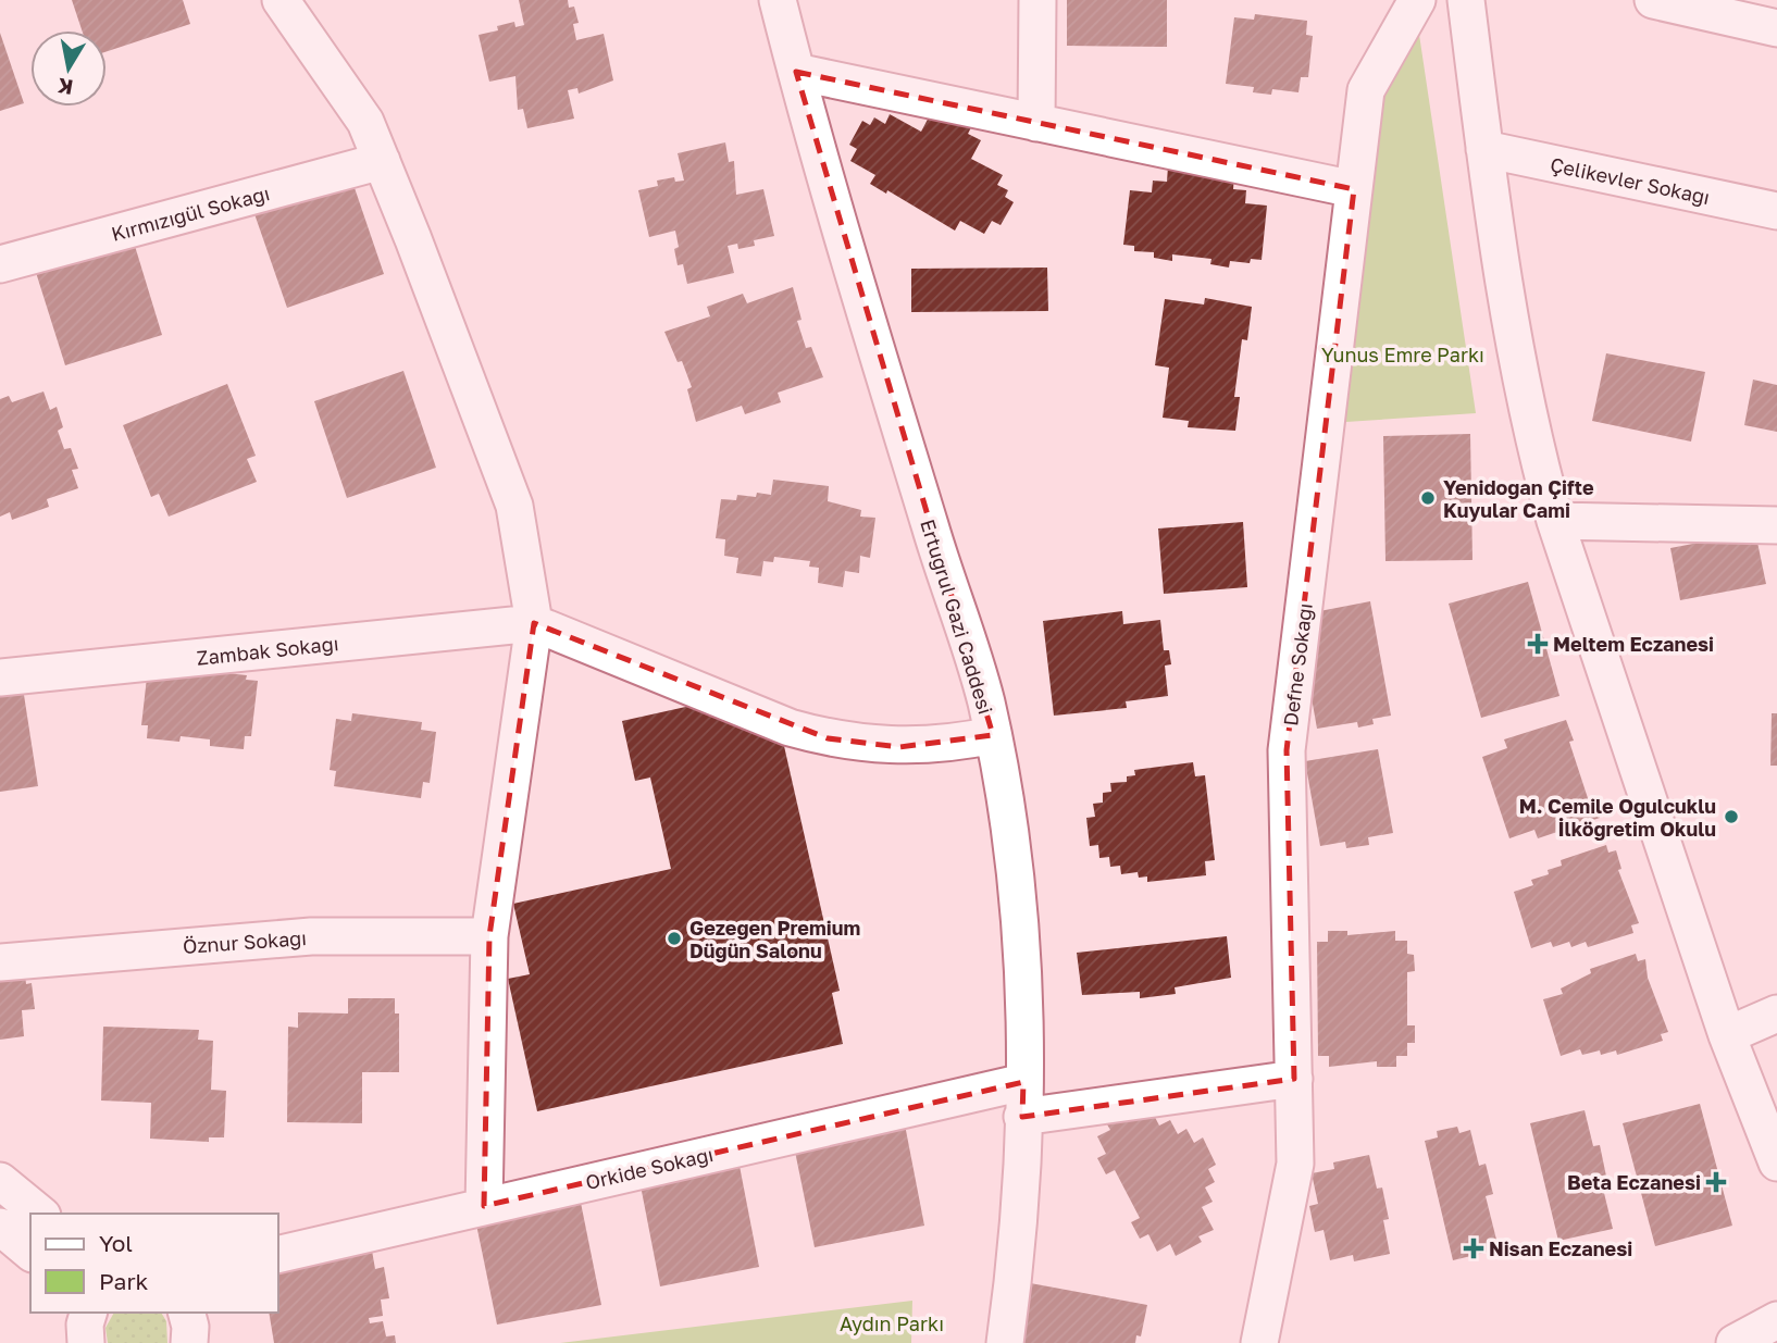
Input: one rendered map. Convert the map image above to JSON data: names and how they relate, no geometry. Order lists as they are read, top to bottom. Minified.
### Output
{"streets":{"street":["Çelikevler Sokağı","Kırmızıgül Sokağı","Ertuğrul Gazi Caddesi","Zambak Sokağı","Defne Sokağı","Öznur Sokağı","Orkide Sokağı"]},"crossings":[["Ertuğrul Gazi Caddesi","Orkide Sokağı"]],"parks":["Yunus Emre Parkı","Aydın Parkı"],"places":{"other":["Yenidoğan Çifte Kuyular Cami","M. Cemile Oğulcuklu İlköğretim Okulu","Gezegen Premium Düğün Salonu"],"health":["Meltem Eczanesi","Beta Eczanesi","Nisan Eczanesi"]},"legend":["Yol","Park"],"north":"bottom"}
